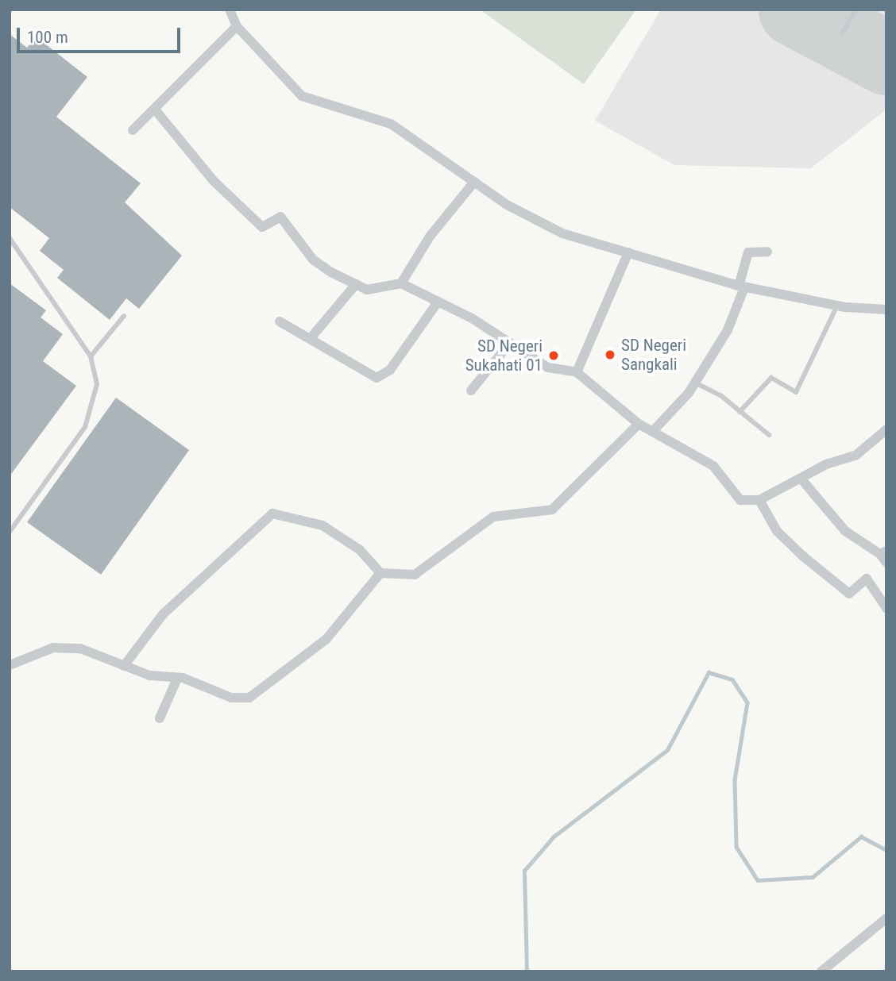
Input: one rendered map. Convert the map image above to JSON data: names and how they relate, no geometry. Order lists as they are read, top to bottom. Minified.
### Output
{"places":["SD Negeri Sangkali","SD Negeri Sukahati 01"],"scale_bar":"100 m"}
